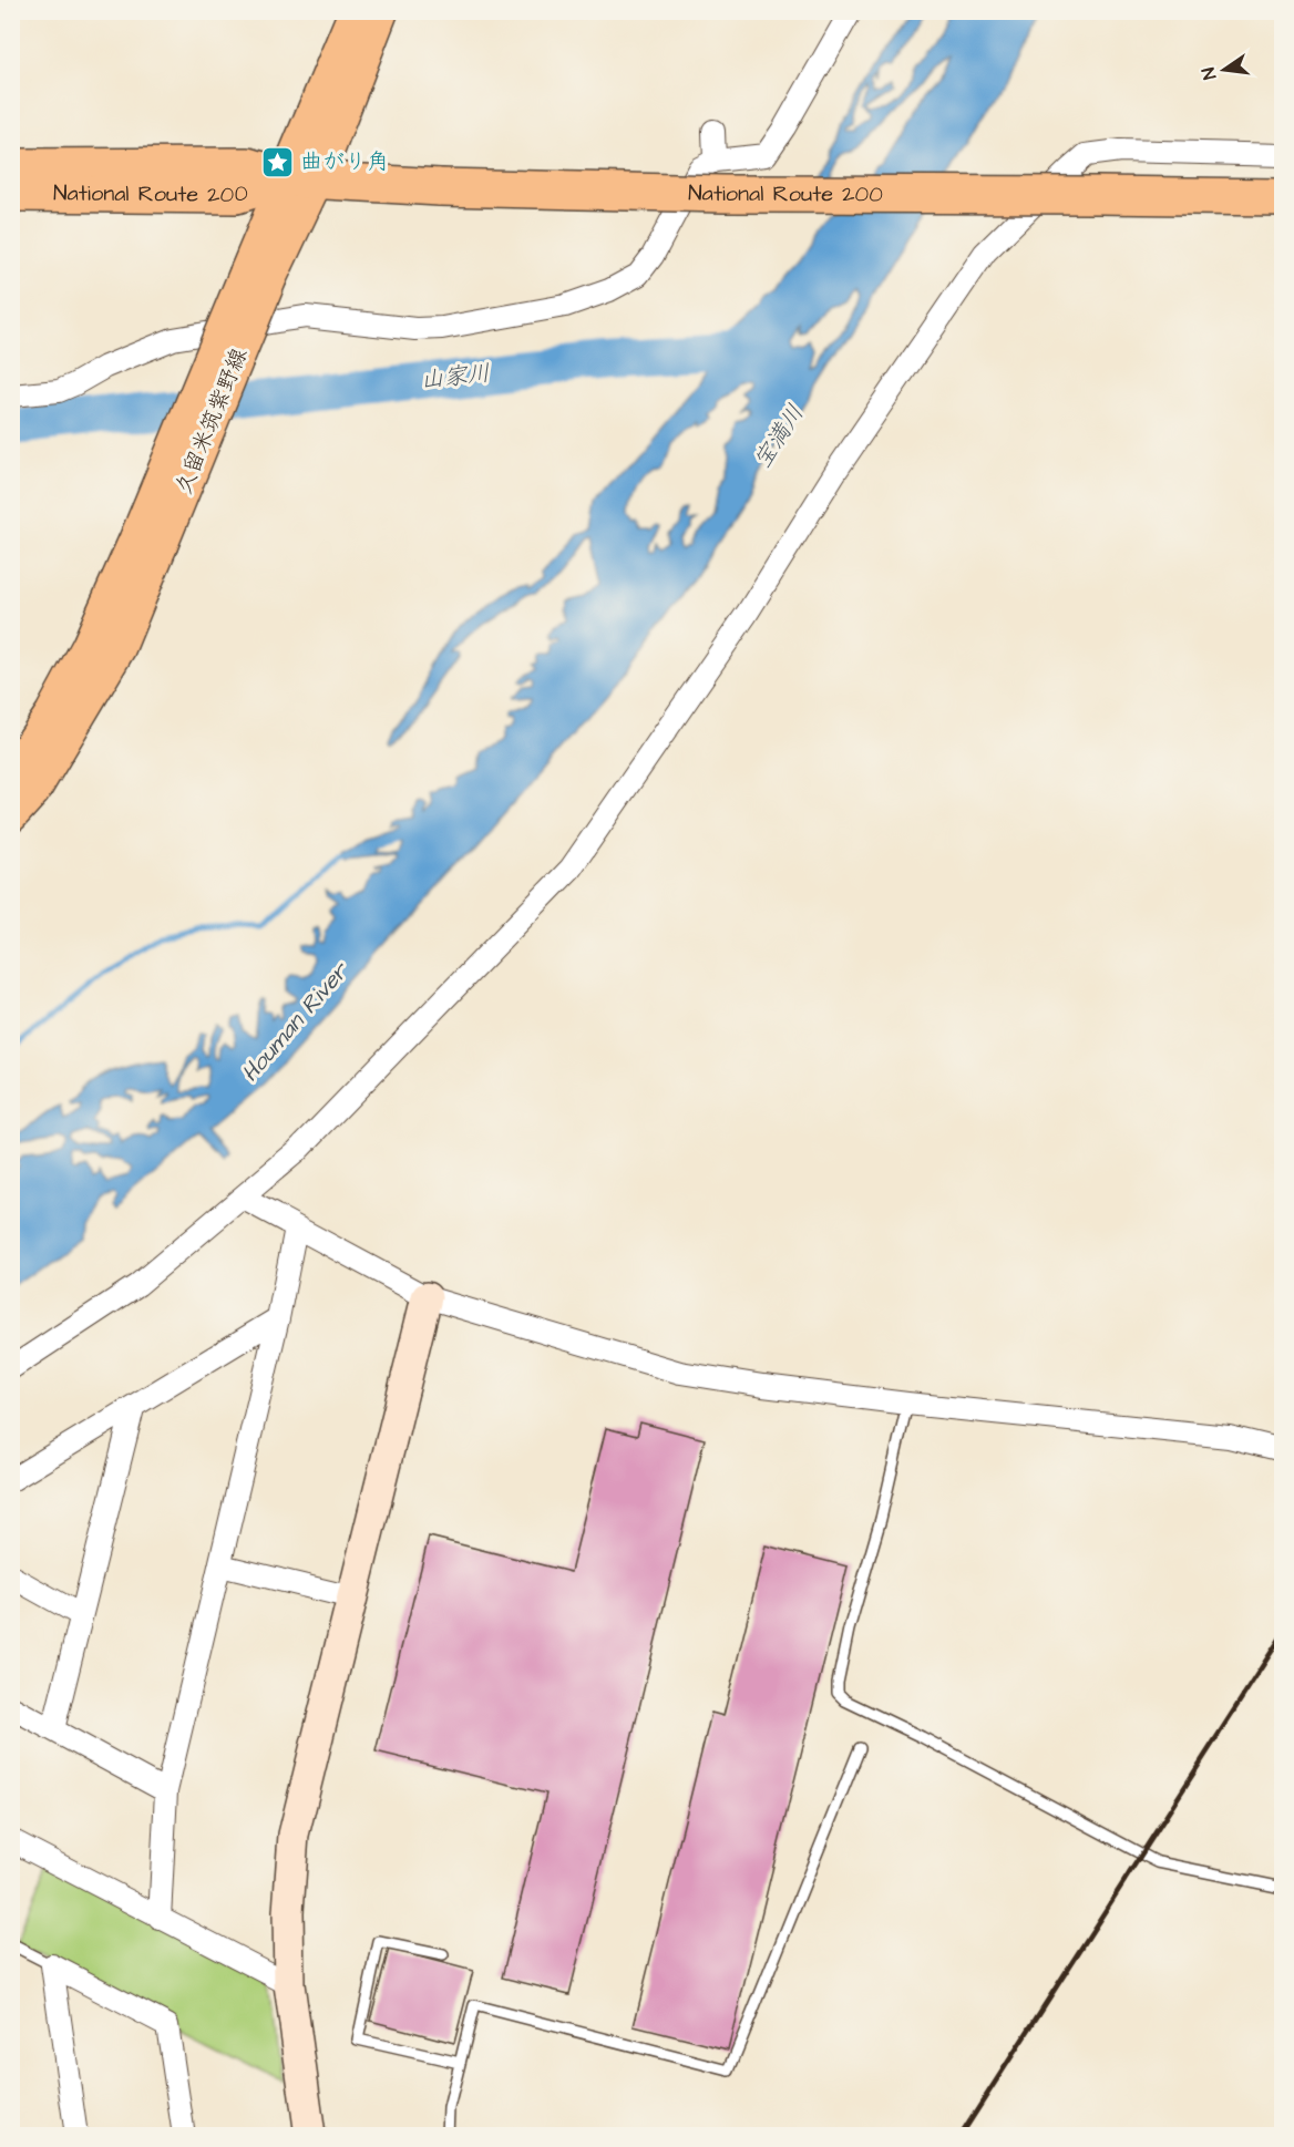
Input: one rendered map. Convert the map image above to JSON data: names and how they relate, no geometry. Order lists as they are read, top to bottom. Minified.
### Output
{"streets":{"highway":["National Route 200"],"main road":["久留米筑紫野線"]},"crossings":[["National Route 200","久留米筑紫野線"]],"water":["山家川","宝満川","Houman River"],"places":{"place":["曲がり角"]},"north":"left"}
